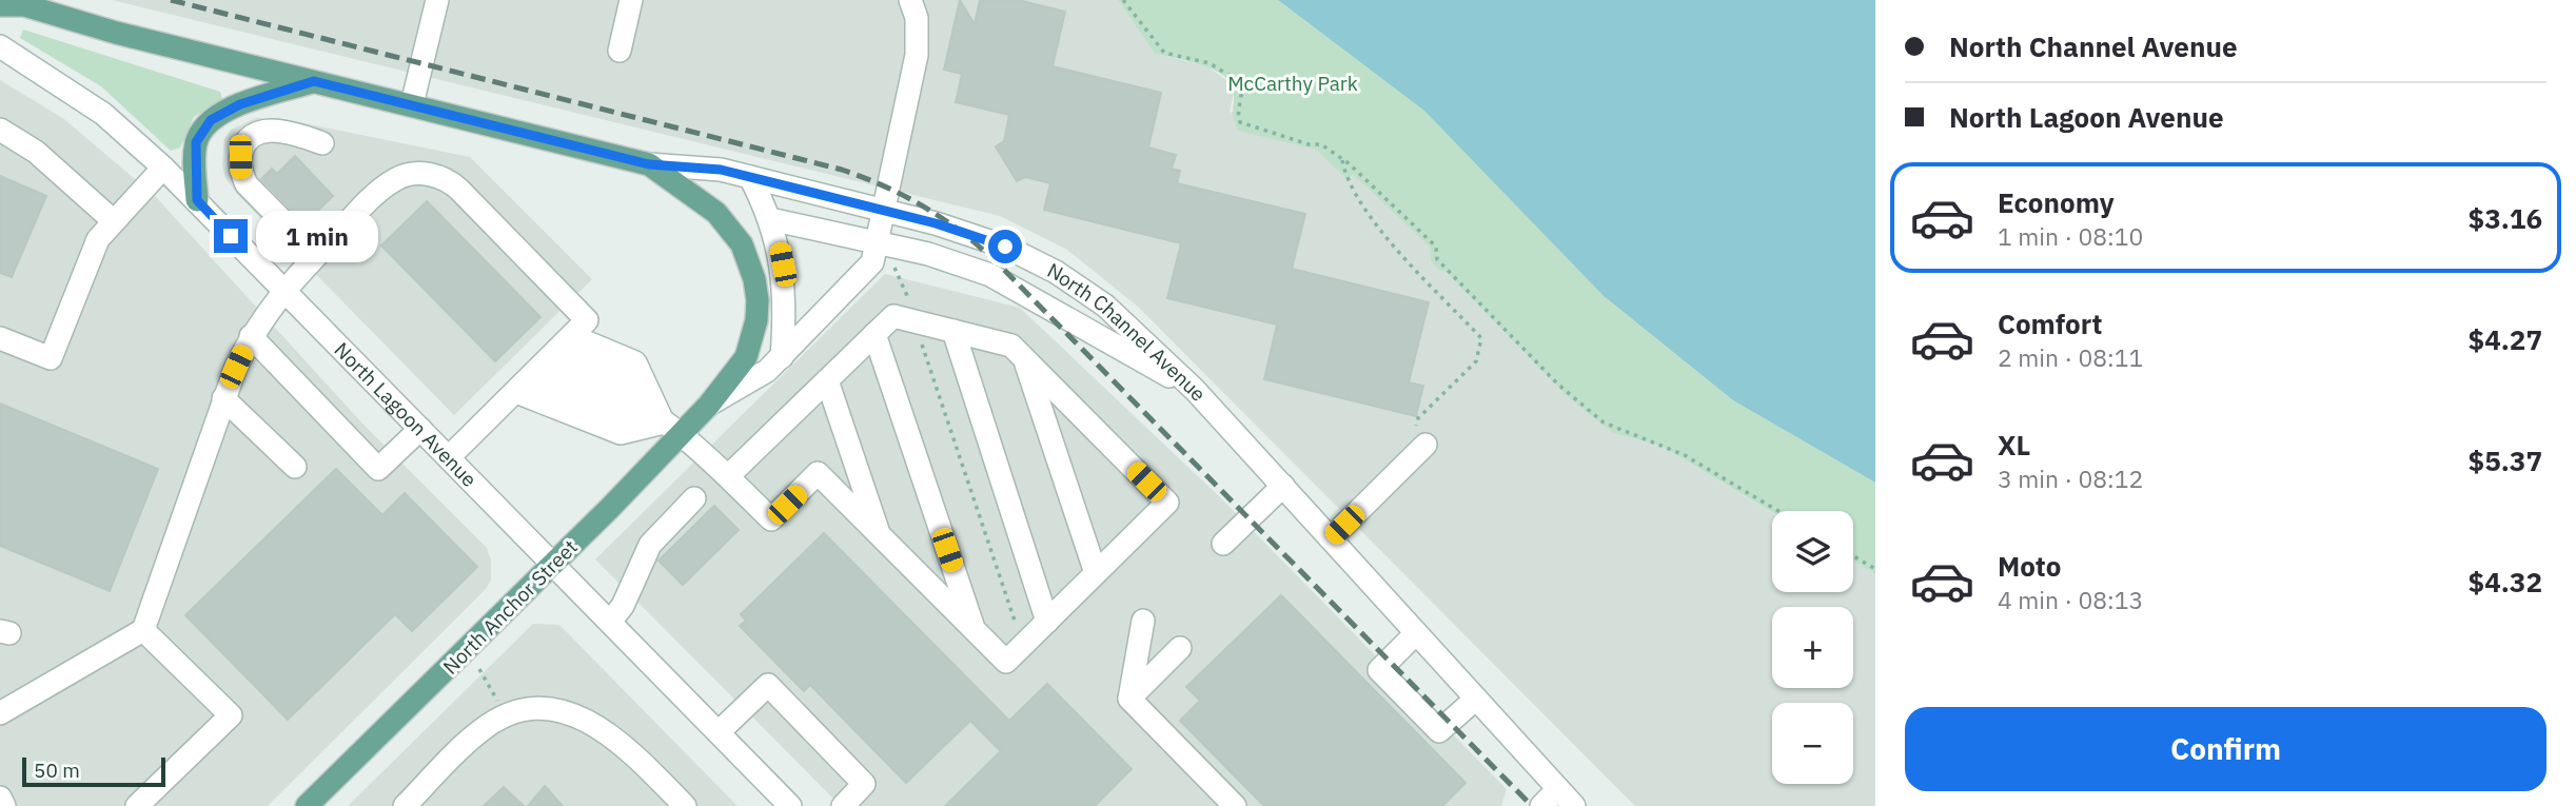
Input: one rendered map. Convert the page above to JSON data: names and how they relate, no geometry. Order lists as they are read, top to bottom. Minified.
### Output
{"streets":{"main road":["North Channel Avenue","North Anchor Street"],"street":["North Lagoon Avenue"]},"crossings":[["North Channel Avenue","North Anchor Street"],["North Lagoon Avenue","North Anchor Street"]],"parks":["McCarthy Park"],"scale_bar":"50 m","page":{"banner":["North Channel Avenue","North Lagoon Avenue"],"list":[{"name":"Economy","note":"1 min · 08:10","value":"$3.16"},{"name":"Comfort","note":"2 min · 08:11","value":"$4.27"},{"name":"XL","note":"3 min · 08:12","value":"$5.37"},{"name":"Moto","note":"4 min · 08:13","value":"$4.32"}],"bubble":"1 min","map_buttons":["+","−"],"buttons":"Confirm","scale":"50 m"}}
